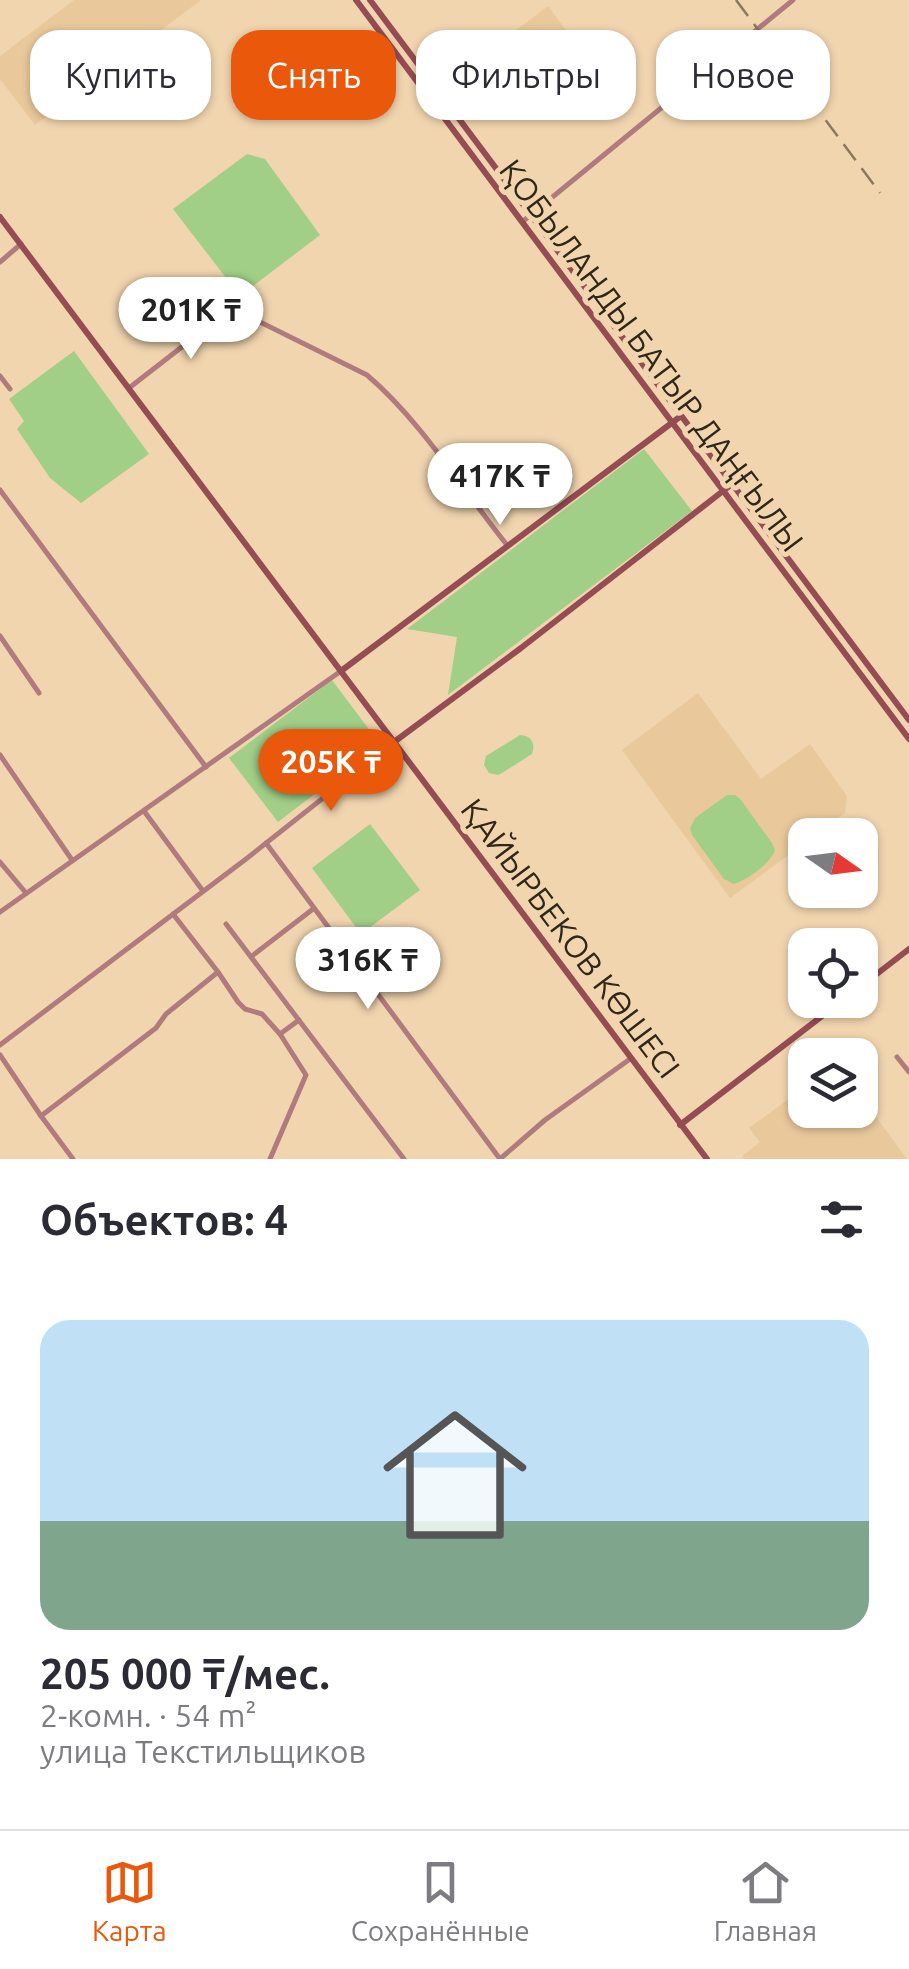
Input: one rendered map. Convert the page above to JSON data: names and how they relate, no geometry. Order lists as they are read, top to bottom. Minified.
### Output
{"streets":{"street":["ҚОБЫЛАНДЫ БАТЫР ДАҢҒЫЛЫ","ҚАЙЫРБЕКОВ КӨШЕСІ"]},"north":"right","page":{"chip":["Купить","Снять","Фильтры","Новое"],"price":["201K ₸","417K ₸","205K ₸","316K ₸"],"heading":"Объектов: 4","list":[{"name":"205 000 ₸/мес.","note":"2-комн. · 54 m² · улица Текстильщиков"}],"tabs":["Карта","Сохранённые","Главная"]}}
